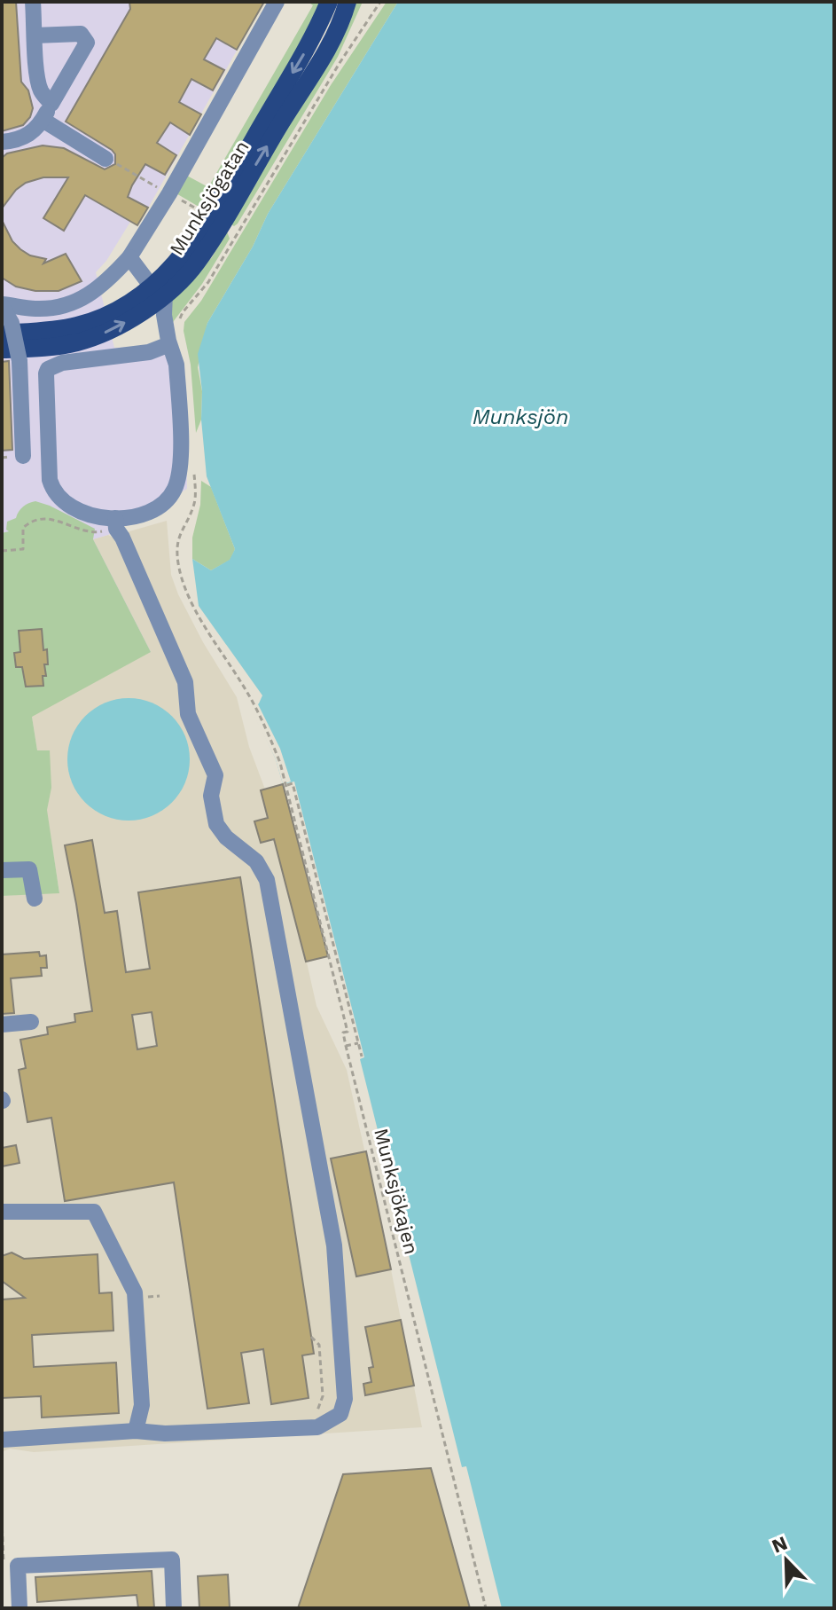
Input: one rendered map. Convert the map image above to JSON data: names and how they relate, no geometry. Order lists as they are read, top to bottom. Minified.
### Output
{"streets":{"main road":["Munksjögatan"],"path":["Munksjökajen"]},"water":["Munksjön"],"north":"top left"}
